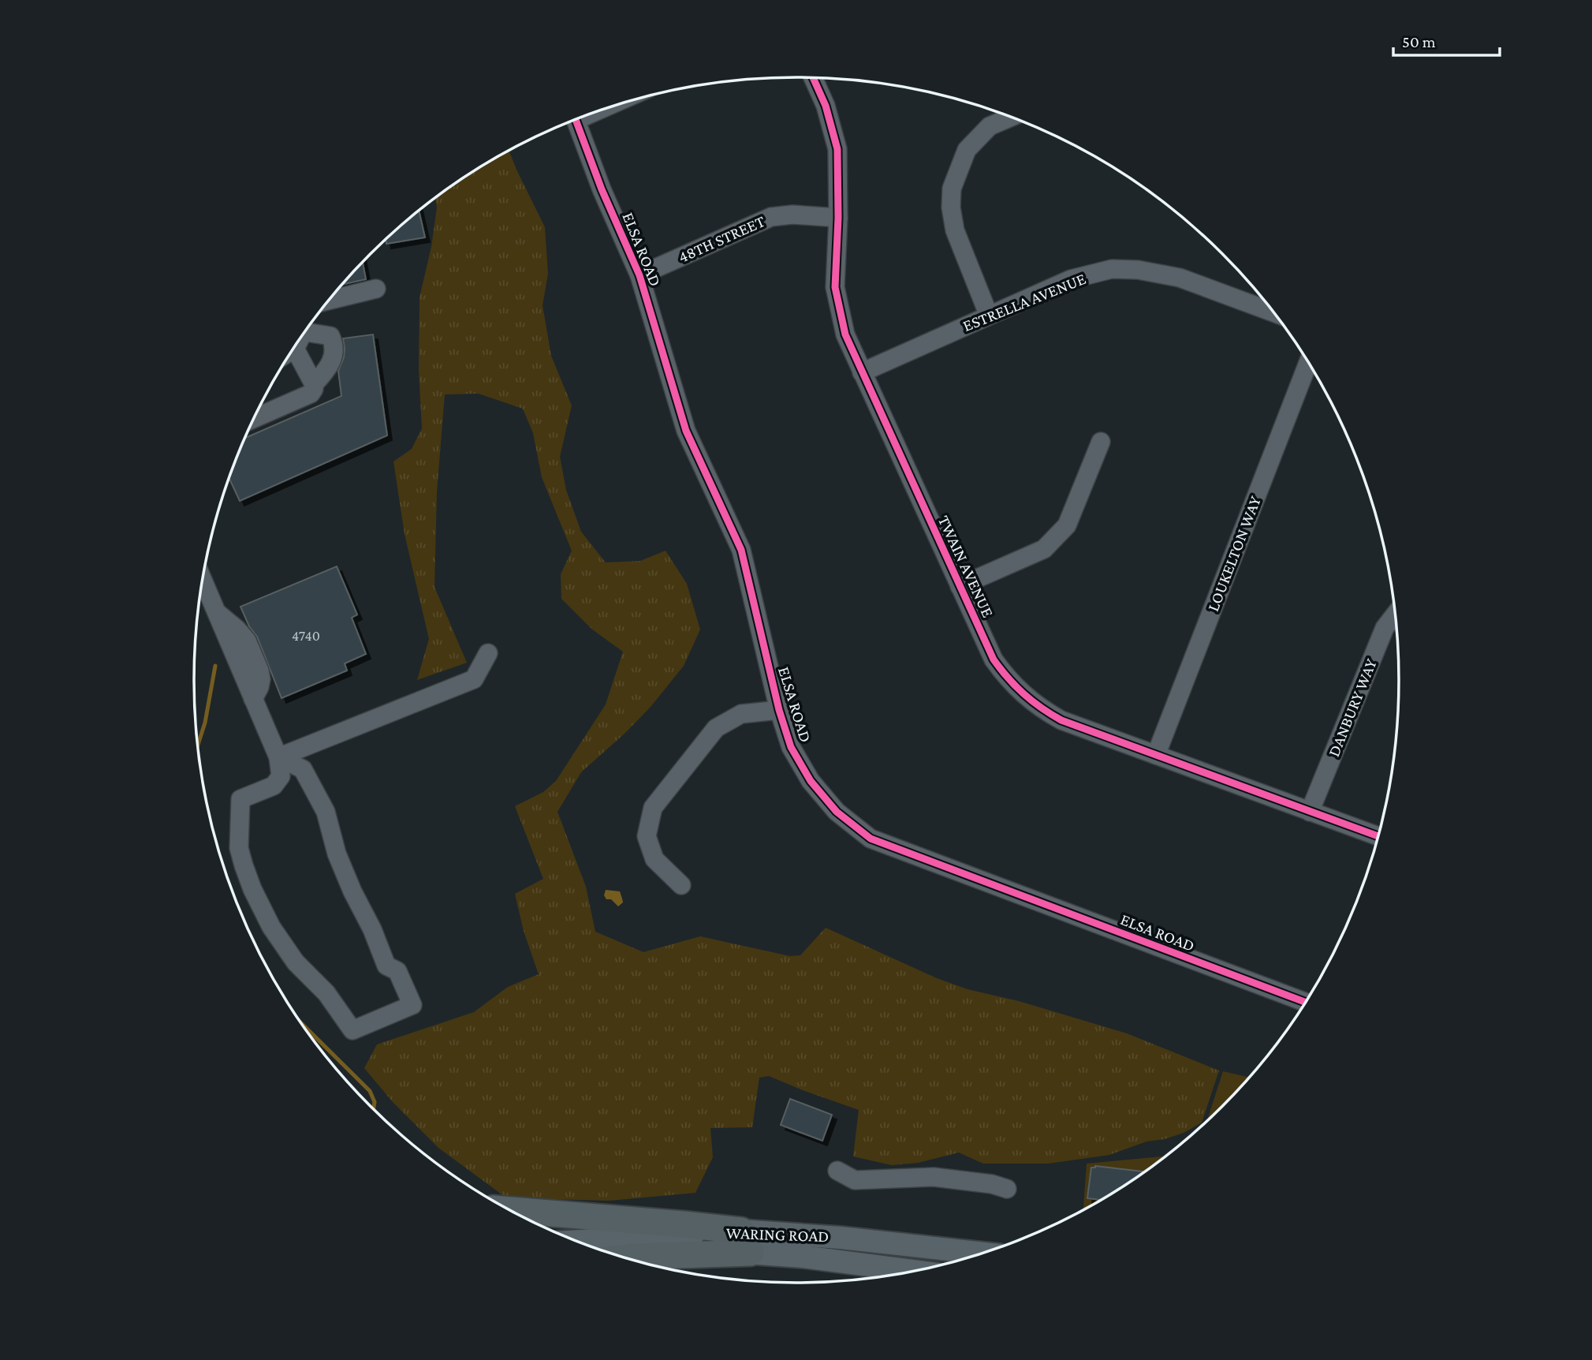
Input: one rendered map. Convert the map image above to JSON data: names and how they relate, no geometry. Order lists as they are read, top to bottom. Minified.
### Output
{"streets":{"main road":["WARING ROAD"],"street":["48TH STREET","ELSA ROAD","ESTRELLA AVENUE","LOUKELTON WAY","TWAIN AVENUE","DANBURY WAY"]},"crossings":[["48TH STREET","ELSA ROAD"],["48TH STREET","TWAIN AVENUE"],["ESTRELLA AVENUE","TWAIN AVENUE"],["LOUKELTON WAY","TWAIN AVENUE"],["TWAIN AVENUE","DANBURY WAY"]],"house_numbers":["4740"],"scale_bar":"50 m"}
